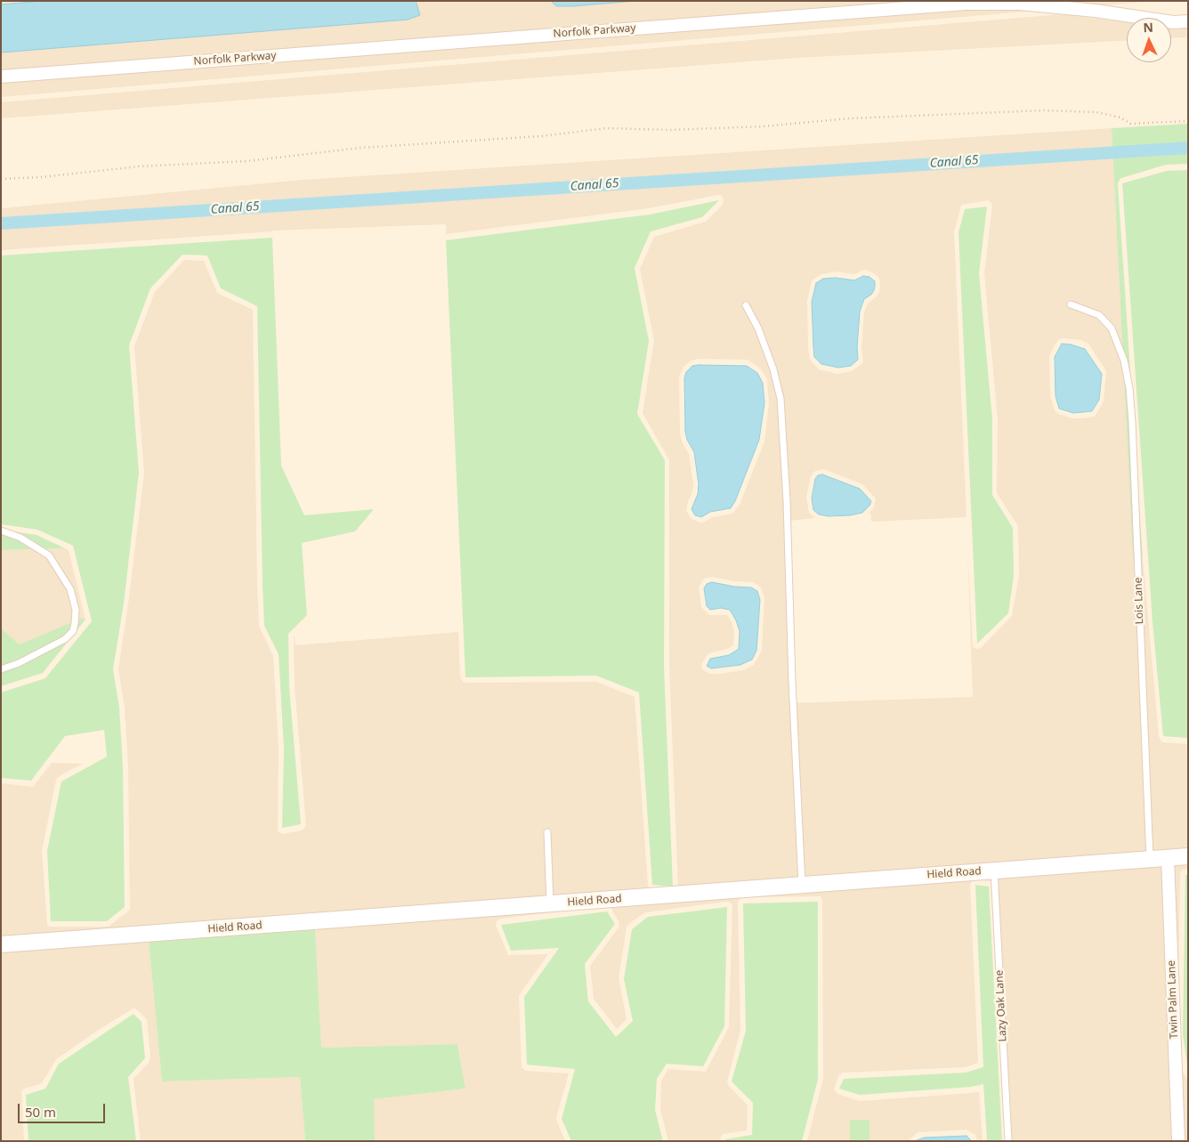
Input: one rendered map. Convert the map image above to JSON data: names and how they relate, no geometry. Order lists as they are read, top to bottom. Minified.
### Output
{"streets":{"street":["Norfolk Parkway","Hield Road","Twin Palm Lane"],"lane":["Lois Lane","Lazy Oak Lane"]},"crossings":[["Lois Lane","Hield Road"],["Hield Road","Twin Palm Lane"],["Hield Road","Lazy Oak Lane"]],"water":["Canal 65"],"scale_bar":"50 m","north":"top"}
